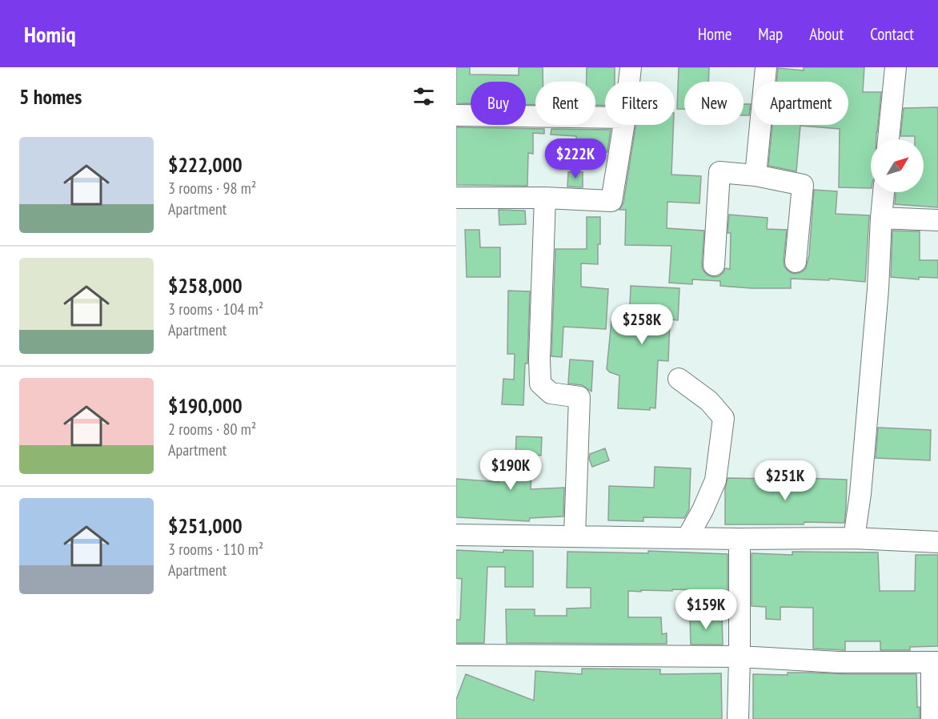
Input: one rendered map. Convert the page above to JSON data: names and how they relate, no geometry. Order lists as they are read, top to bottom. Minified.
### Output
{"north":"top right","page":{"header":"Homiq","nav":["Home","Map","About","Contact"],"heading":"5 homes","chip":["Buy","Rent","Filters","New","Apartment"],"list":[{"name":"$222,000","note":"3 rooms · 98 m² · Apartment"},{"name":"$258,000","note":"3 rooms · 104 m² · Apartment"},{"name":"$190,000","note":"2 rooms · 80 m² · Apartment"},{"name":"$251,000","note":"3 rooms · 110 m² · Apartment"}],"price":["$222K","$258K","$190K","$251K","$159K"]}}
